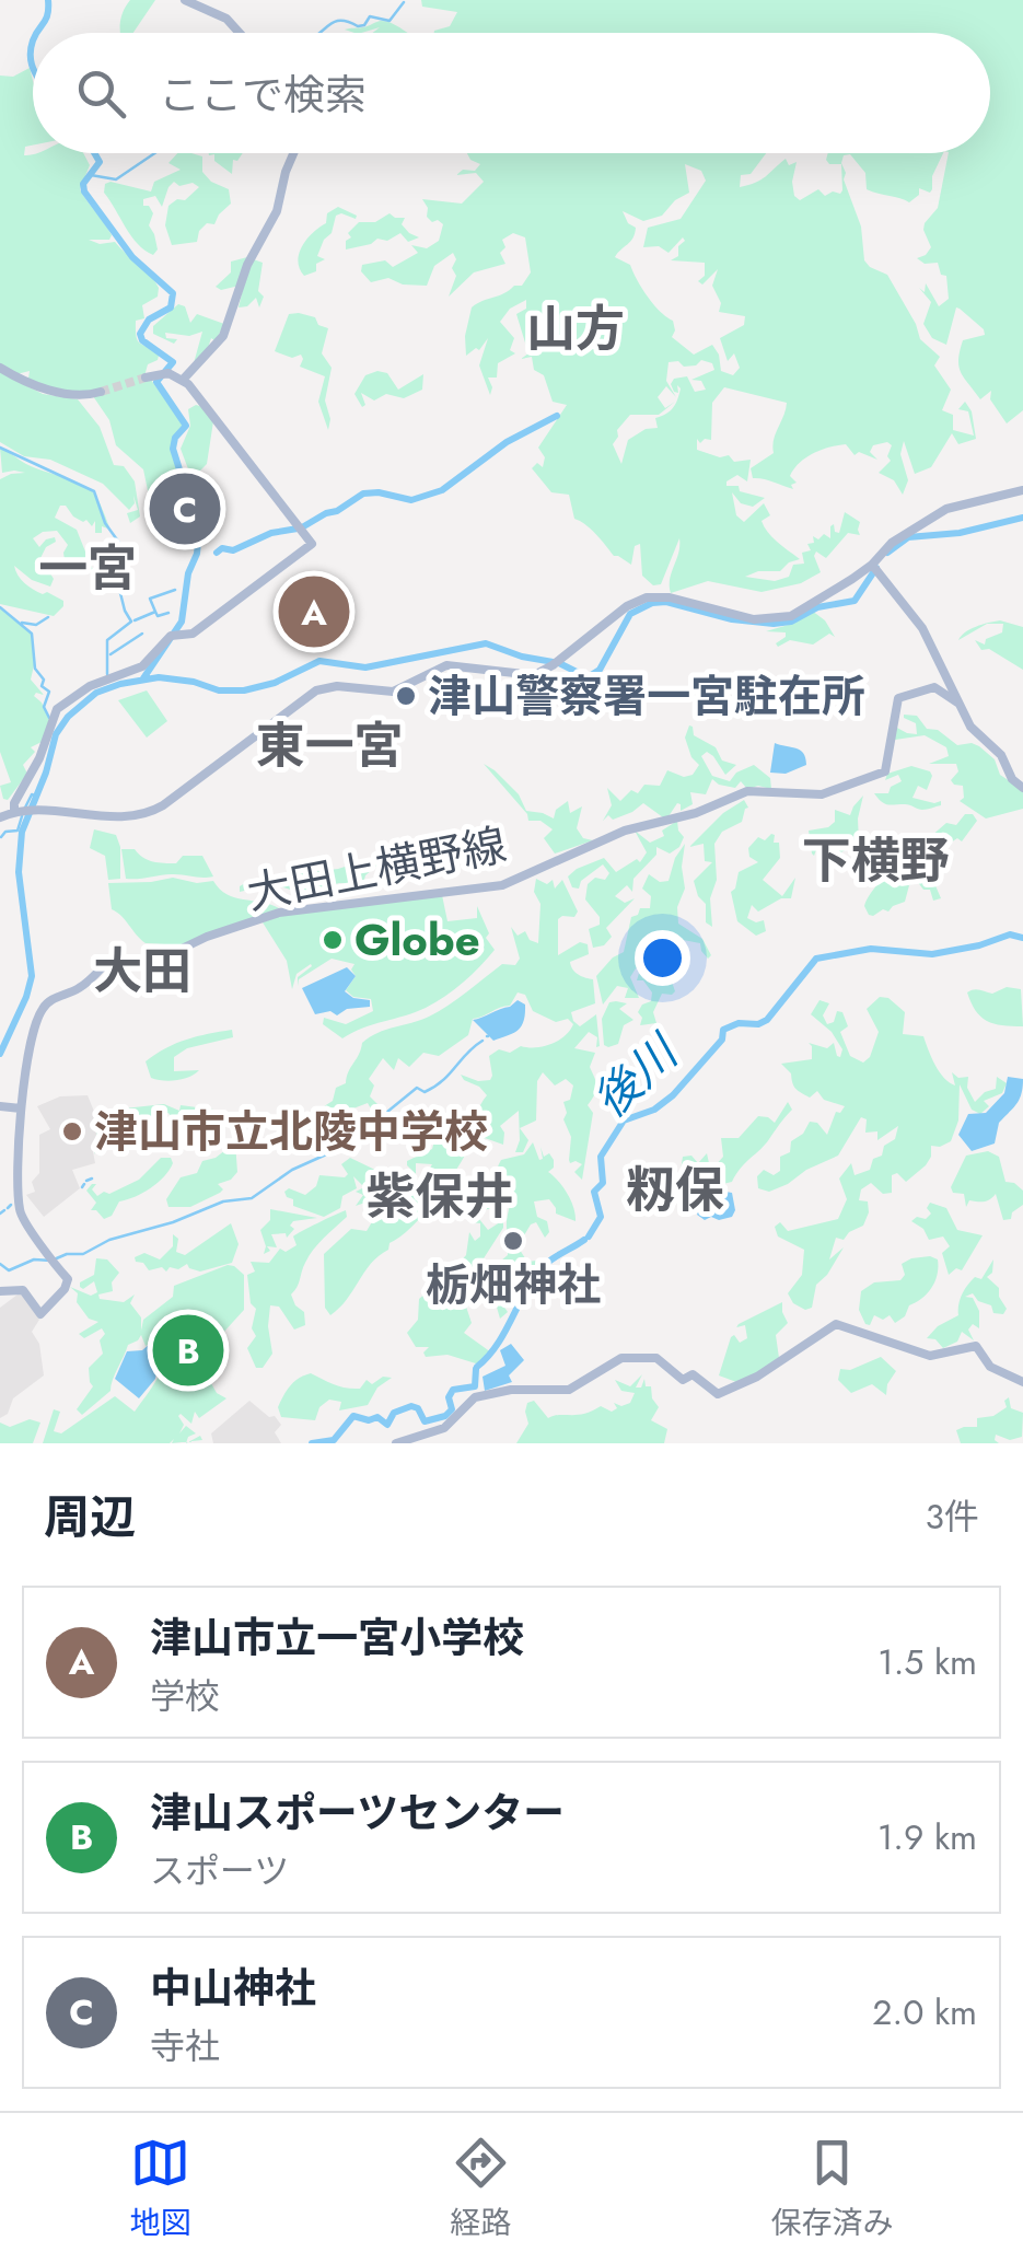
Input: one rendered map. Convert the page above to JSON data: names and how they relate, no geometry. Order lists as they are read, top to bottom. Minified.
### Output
{"streets":{"main road":["大田上横野線"]},"districts":["山方","一宮","東一宮","下横野","大田","籾保","紫保井"],"water":["後川"],"places":["津山警察署一宮駐在所","Globe","津山市立北陵中学校","栃畑神社"],"page":{"search":"ここで検索","pins":["C","A","B"],"heading":["周辺","3件"],"list":[{"mark":"A","name":"津山市立一宮小学校","note":"学校","value":"1.5 km"},{"mark":"B","name":"津山スポーツセンター","note":"スポーツ","value":"1.9 km"},{"mark":"C","name":"中山神社","note":"寺社","value":"2.0 km"}],"nav":["地図","経路","保存済み"]}}
